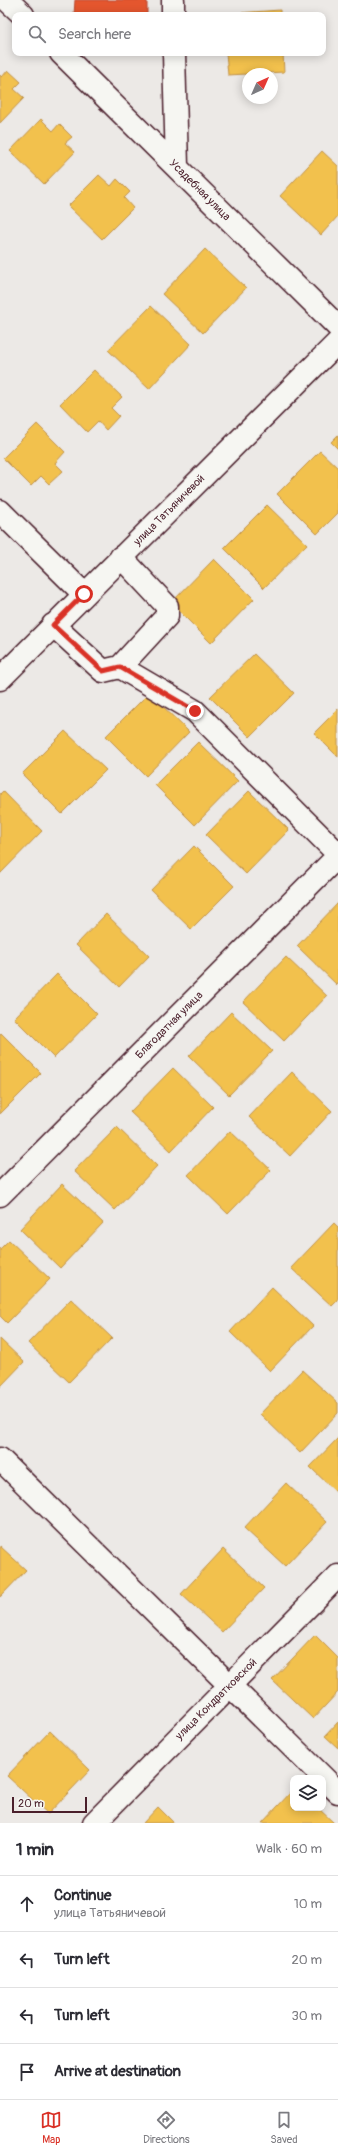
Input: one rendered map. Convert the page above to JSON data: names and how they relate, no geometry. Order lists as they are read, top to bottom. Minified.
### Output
{"streets":{"street":["Усадебная улица","улица Татьяничевой","Благодатная улица","улица Кондратковской"]},"scale_bar":"20 m","north":"top right","page":{"search":"Search here","scale":"20 m","heading":["1 min","Walk · 60 m"],"list":[["Continue","улица Татьяничевой","10 m"],["Turn left","20 m"],["Turn left","30 m"],"Arrive at destination"],"nav":["Map","Directions","Saved"]}}
